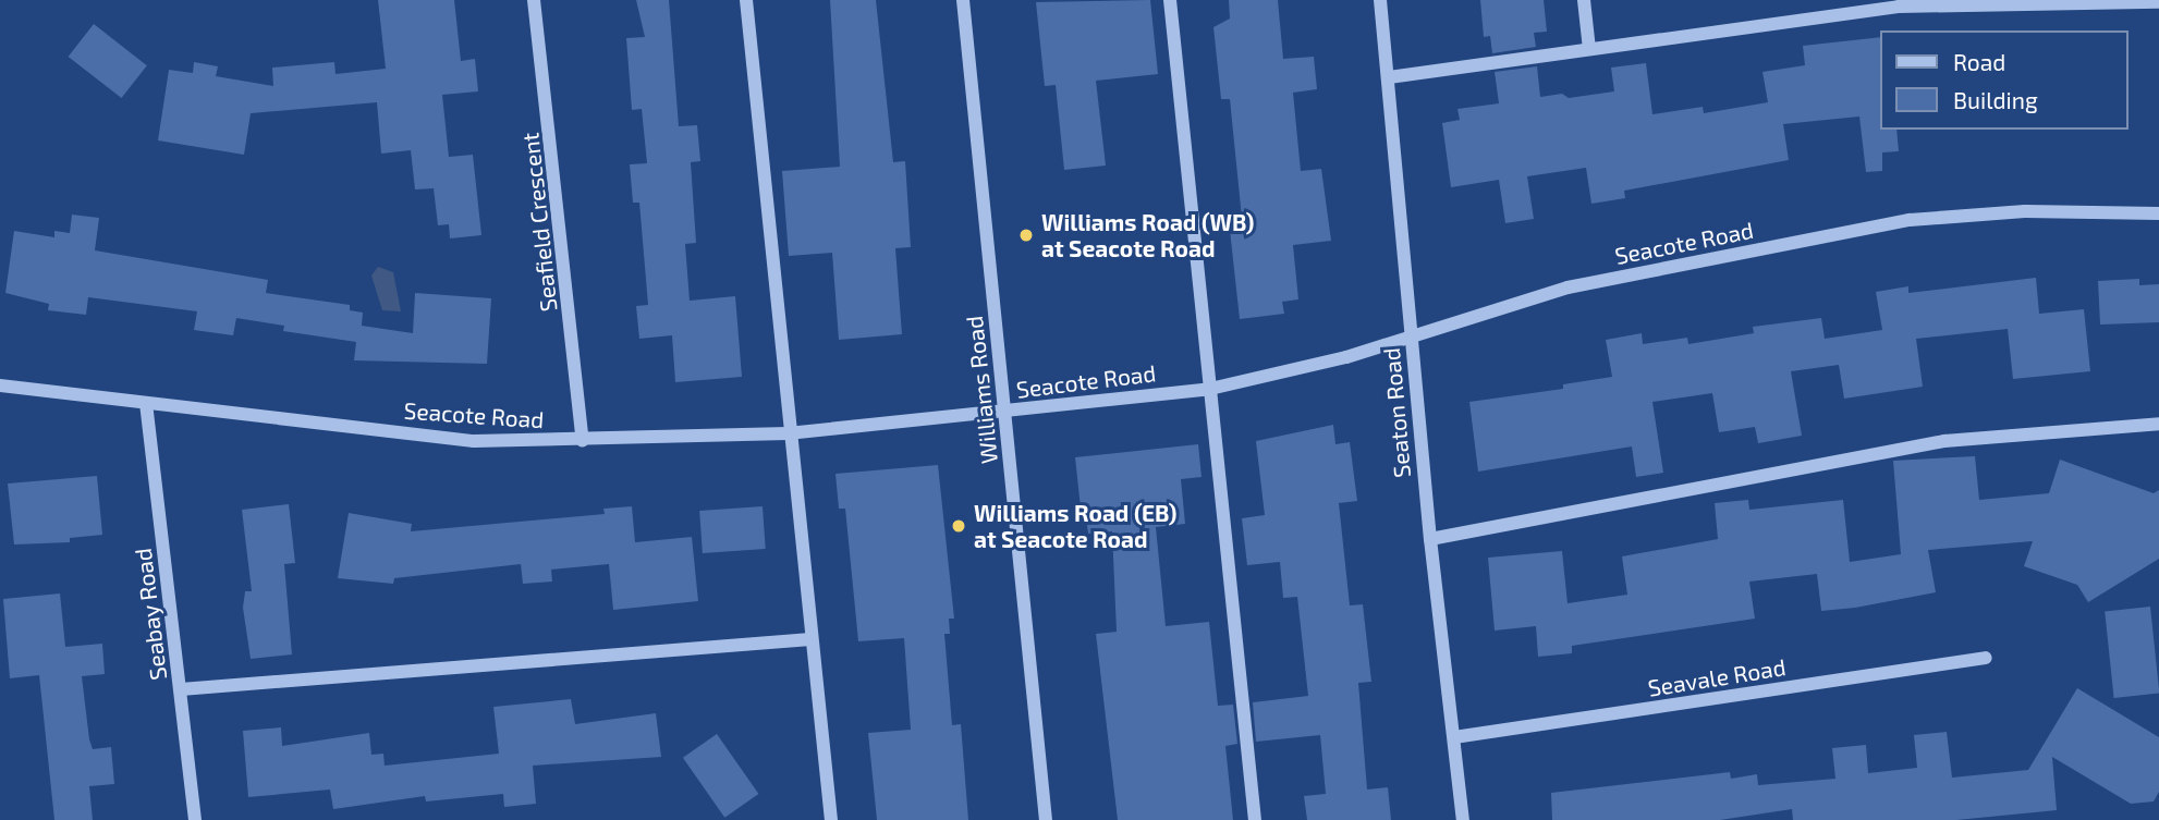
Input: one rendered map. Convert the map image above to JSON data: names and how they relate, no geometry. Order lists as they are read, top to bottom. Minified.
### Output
{"streets":{"street":["Seafield Crescent","Seacote Road","Williams Road","Seaton Road","Seabay Road","Seavale Road"]},"crossings":[["Seafield Crescent","Seacote Road"],["Seacote Road","Williams Road"],["Seacote Road","Seaton Road"],["Seacote Road","Seabay Road"],["Seaton Road","Seavale Road"]],"places":["Williams Road (WB) at Seacote Road","Williams Road (EB) at Seacote Road"],"legend":["Road","Building"]}
